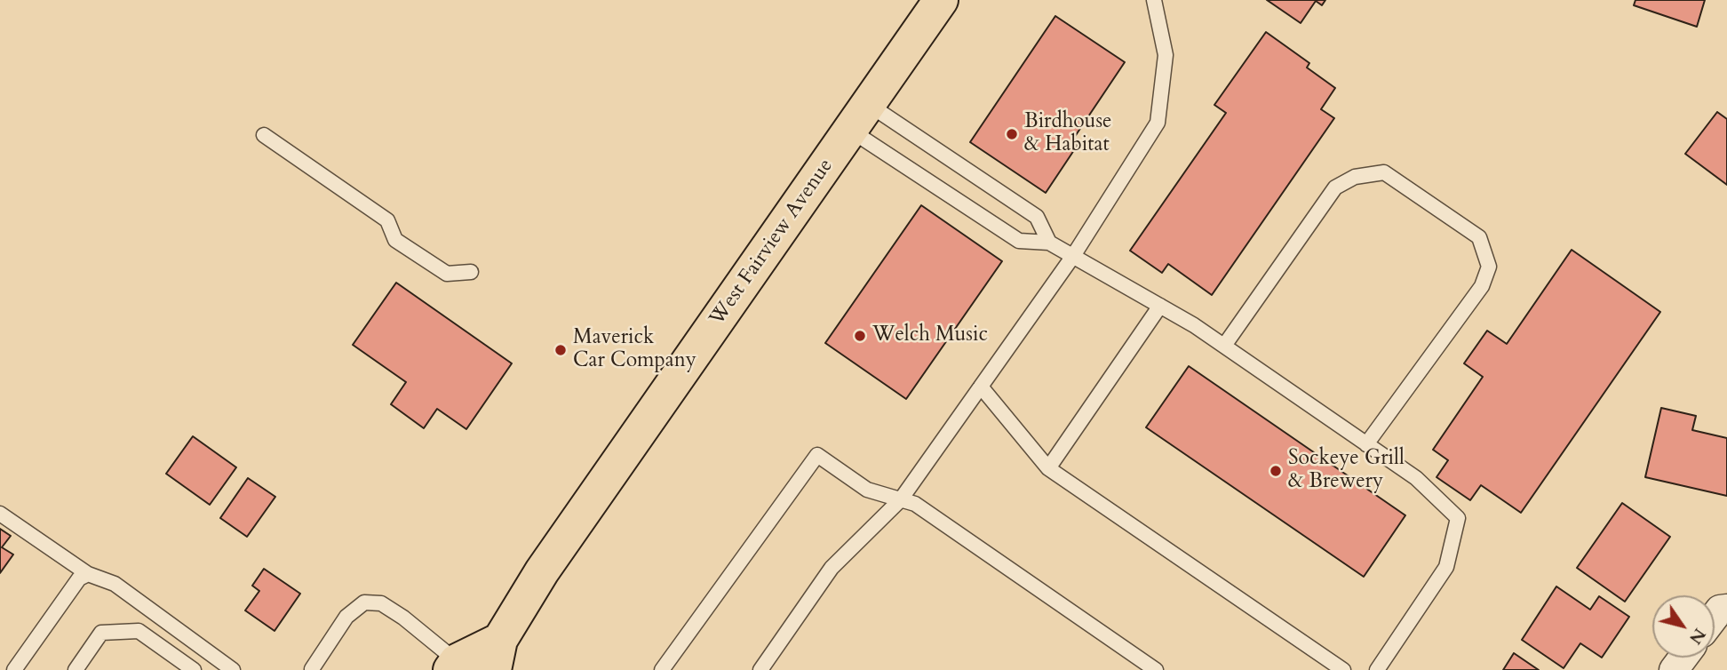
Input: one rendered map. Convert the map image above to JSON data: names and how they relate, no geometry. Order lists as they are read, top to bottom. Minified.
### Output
{"streets":{"main road":["West Fairview Avenue"]},"places":["Birdhouse & Habitat","Welch Music","Maverick Car Company","Sockeye Grill & Brewery"],"north":"bottom right"}
